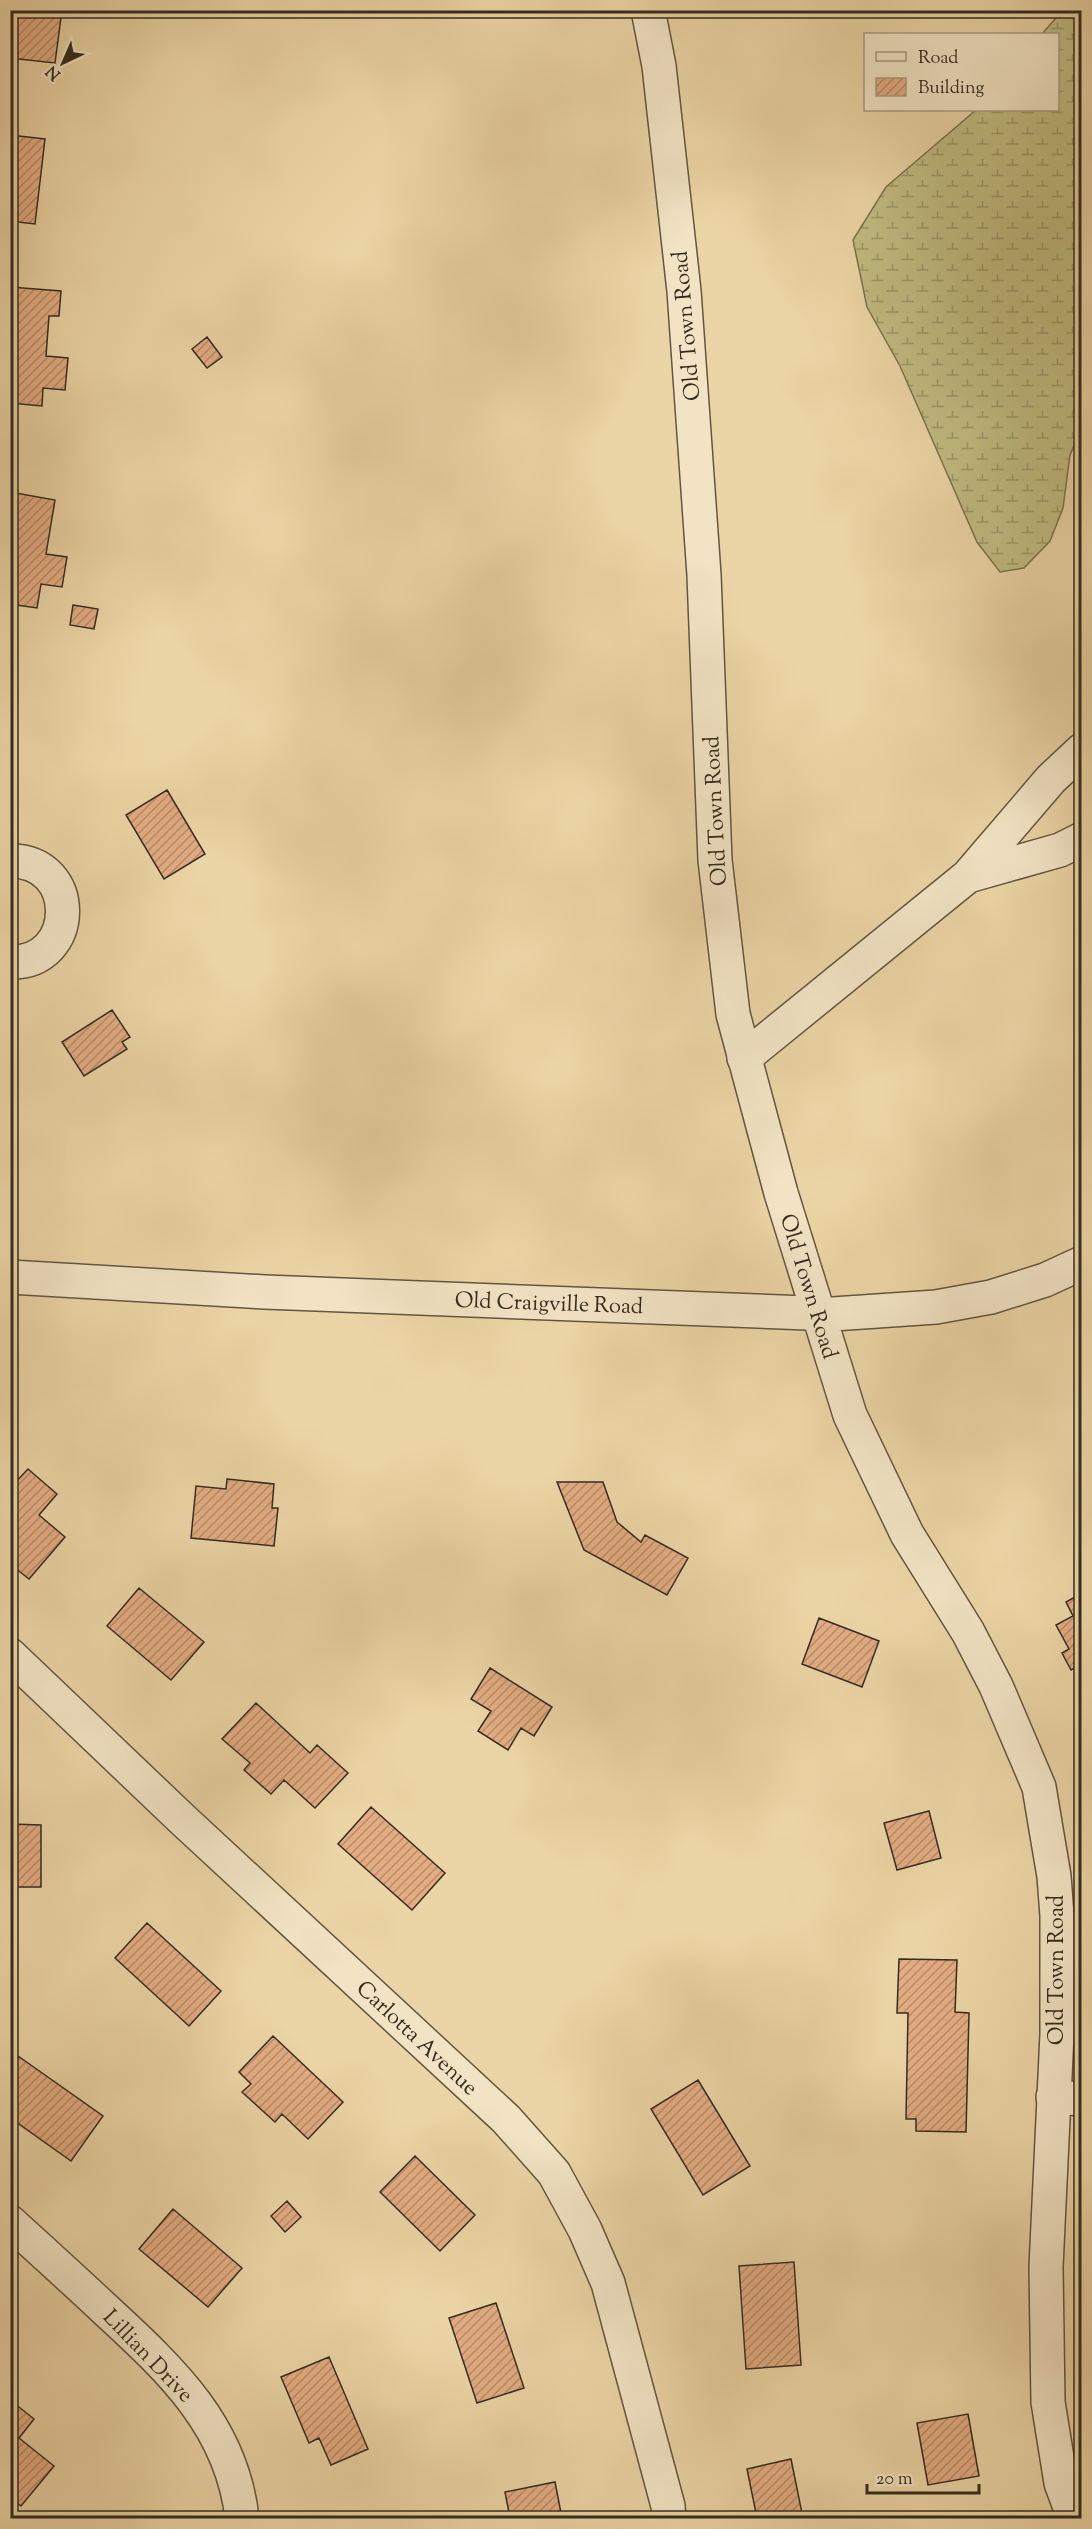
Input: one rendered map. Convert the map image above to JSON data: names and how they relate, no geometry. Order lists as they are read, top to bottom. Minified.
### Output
{"streets":{"street":["Old Town Road","Old Craigville Road","Carlotta Avenue","Lillian Drive"]},"crossings":[["Old Town Road","Old Craigville Road"]],"legend":["Road","Building"],"scale_bar":"20 m","north":"bottom left"}
